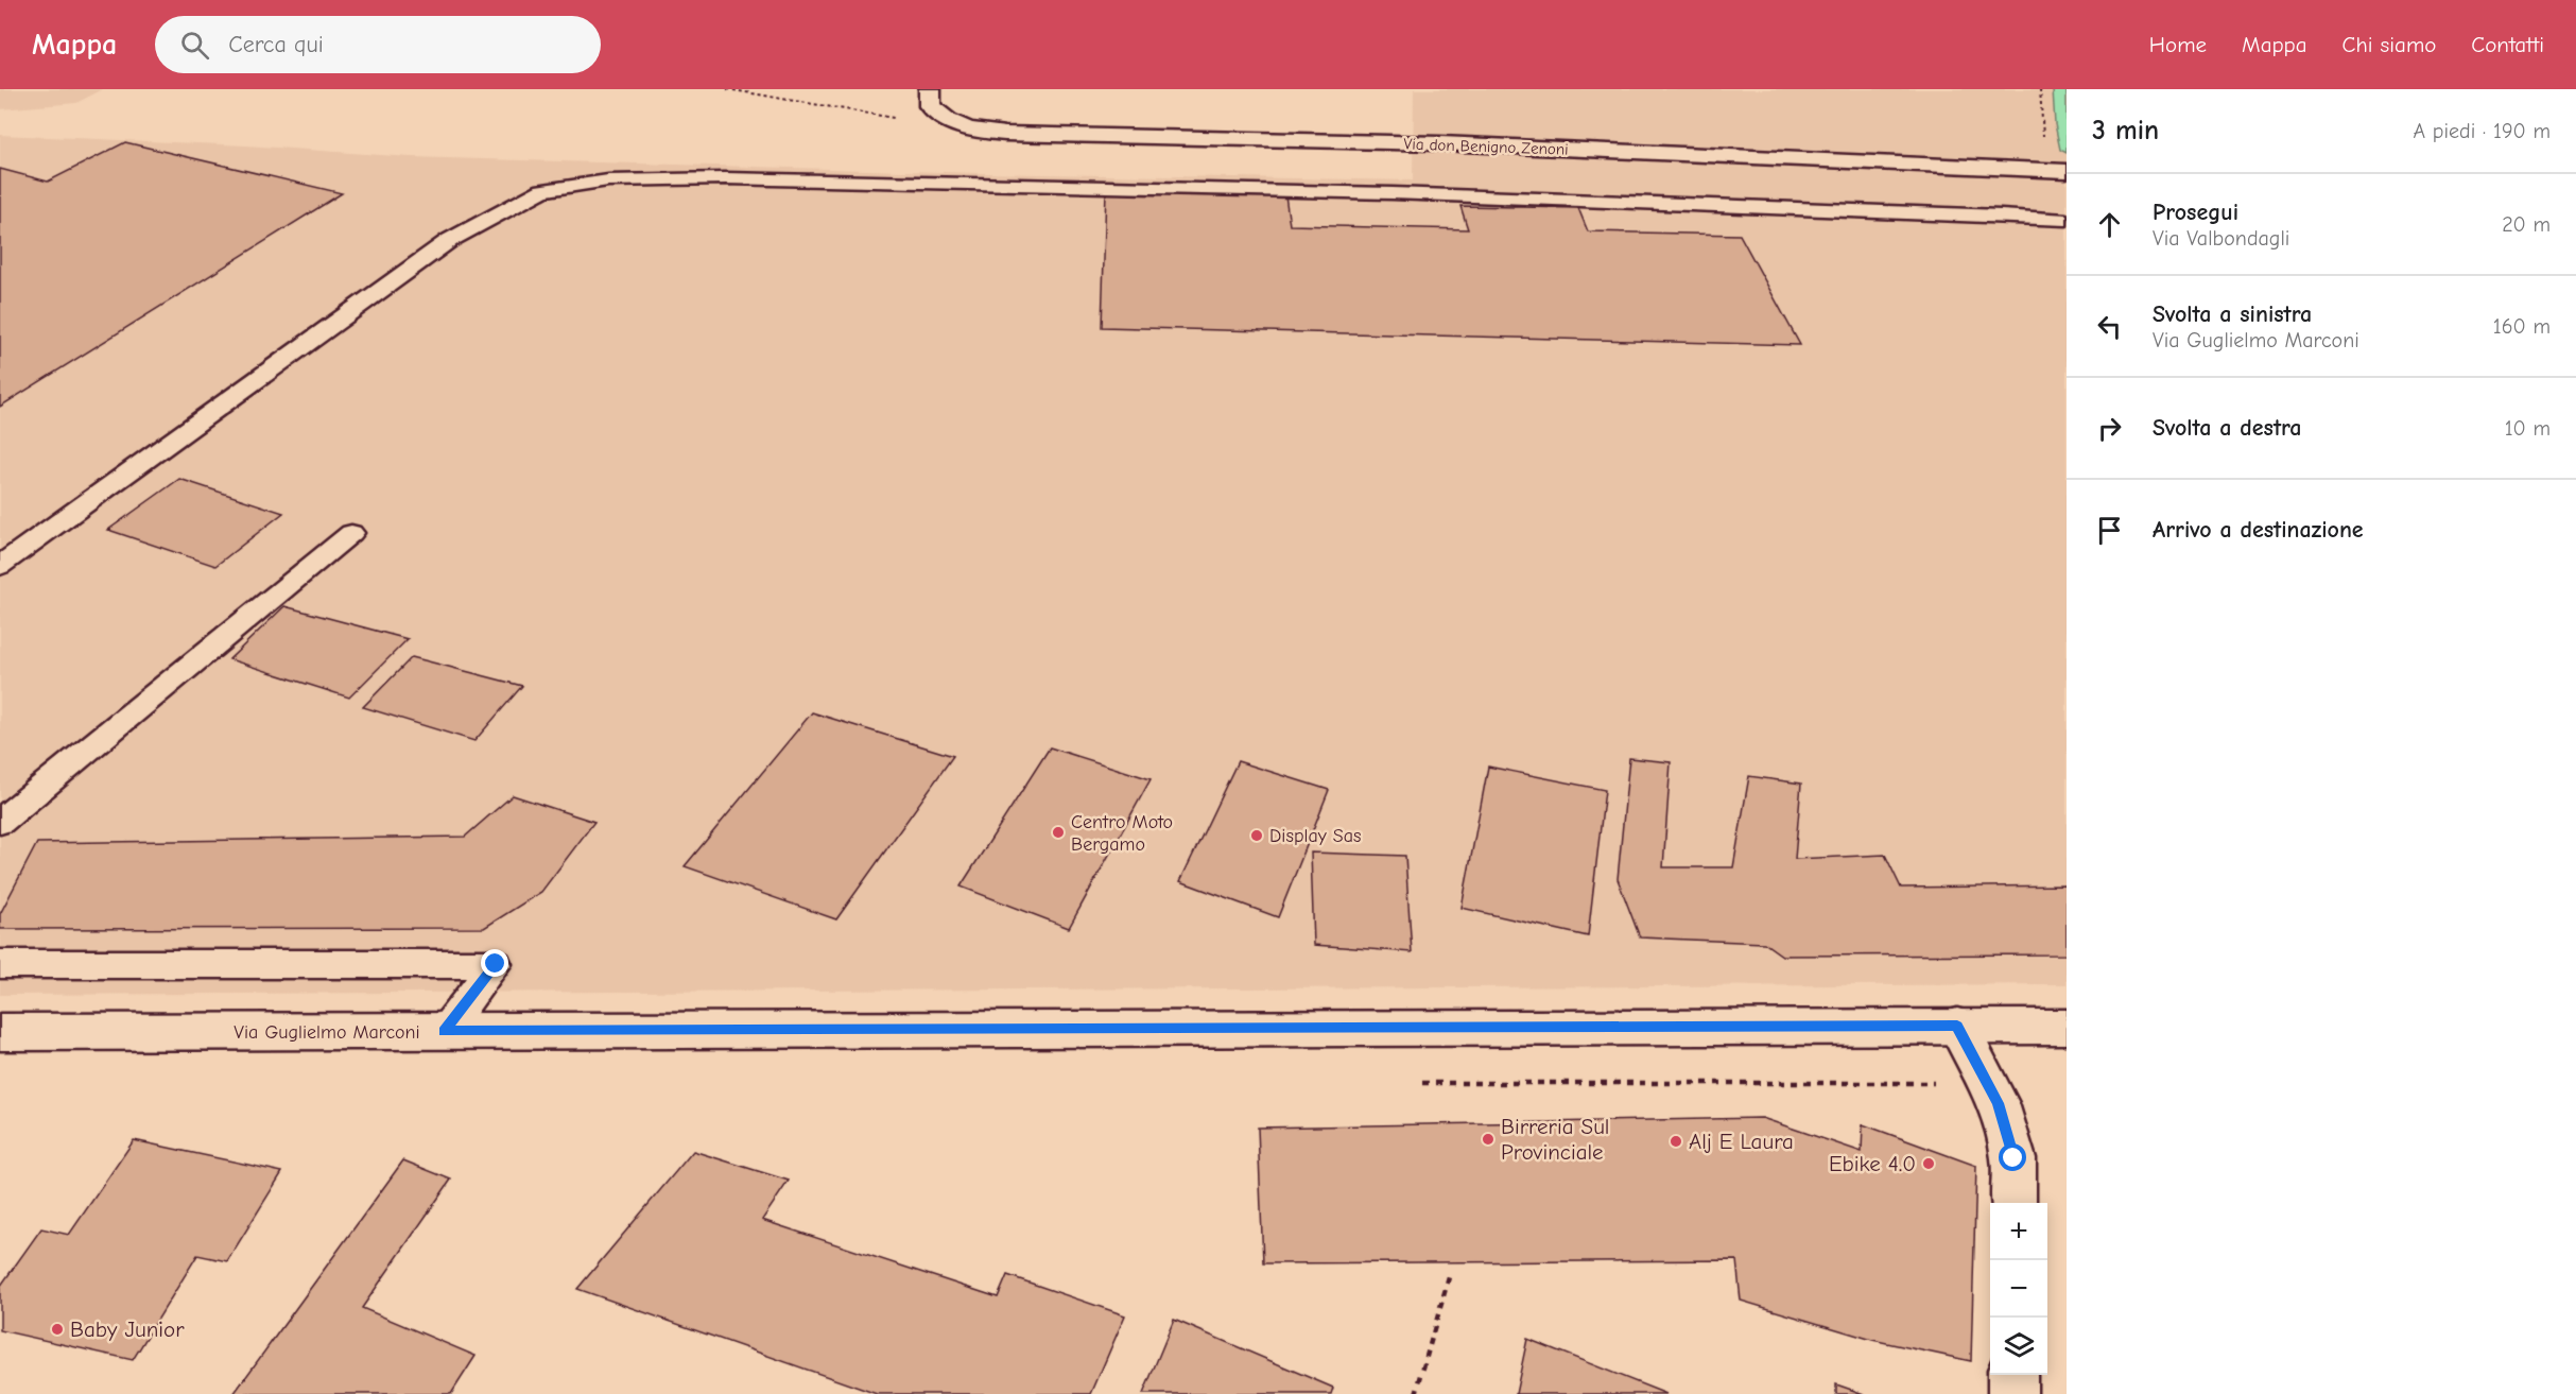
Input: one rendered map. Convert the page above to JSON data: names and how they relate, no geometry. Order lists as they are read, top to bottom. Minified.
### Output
{"streets":{"street":["Via don Benigno Zenoni","Via Guglielmo Marconi"]},"places":["Centro Moto Bergamo","Display Sas","Birreria Sul Provinciale","Alj E Laura","Ebike 4.0","Baby Junior"],"page":{"header":"Mappa","search":"Cerca qui","nav":["Home","Mappa","Chi siamo","Contatti"],"heading":["3 min","A piedi · 190 m"],"list":[["Prosegui","Via Valbondagli","20 m"],["Svolta a sinistra","Via Guglielmo Marconi","160 m"],["Svolta a destra","10 m"],"Arrivo a destinazione"],"map_buttons":["+","−"]}}
